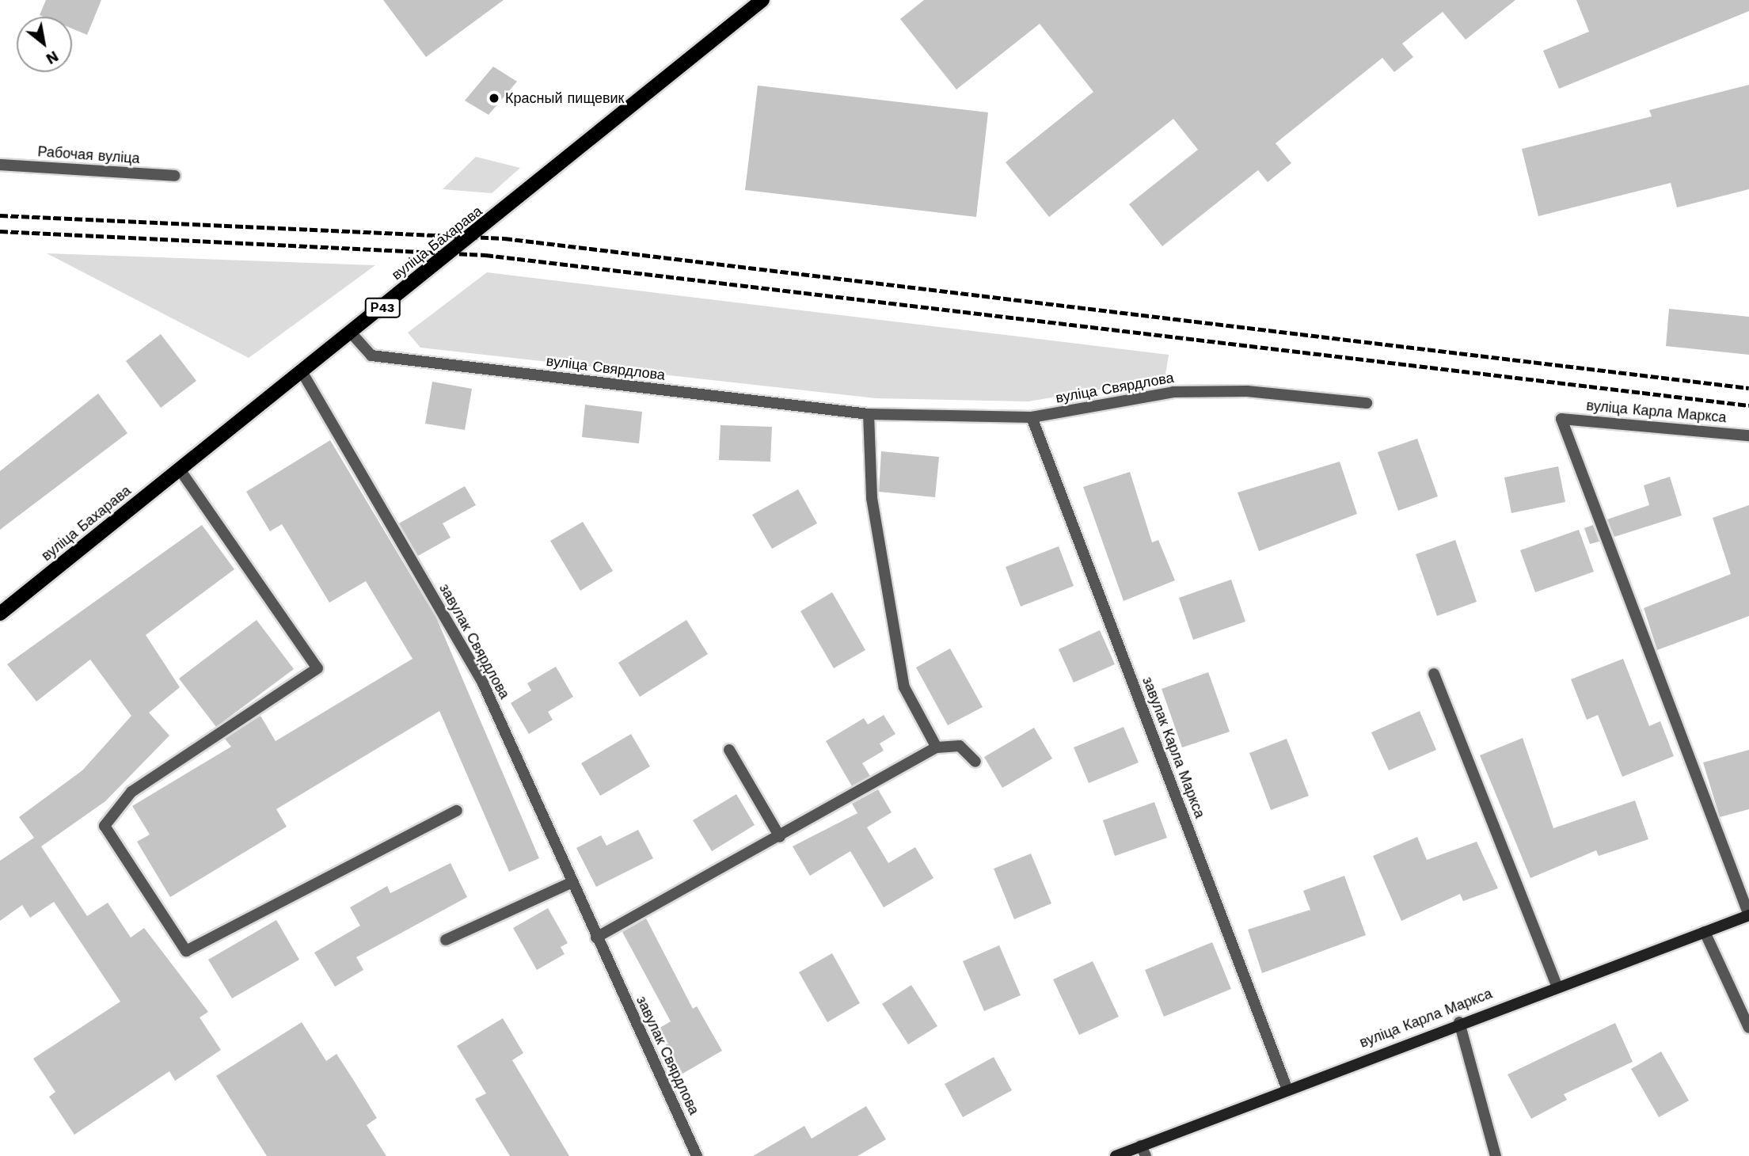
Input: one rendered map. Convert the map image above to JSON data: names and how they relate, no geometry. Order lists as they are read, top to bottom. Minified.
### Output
{"streets":{"main road":["вуліца Бахарава","Р43","вуліца Карла Маркса"],"street":["Рабочая вуліца","вуліца Свярдлова","завулак Свярдлова","завулак Карла Маркса"]},"crossings":[["вуліца Бахарава","вуліца Свярдлова"],["вуліца Бахарава","завулак Свярдлова"],["вуліца Свярдлова","завулак Карла Маркса"],["вуліца Карла Маркса","завулак Карла Маркса"]],"places":["Красный пищевик"],"north":"bottom right"}
